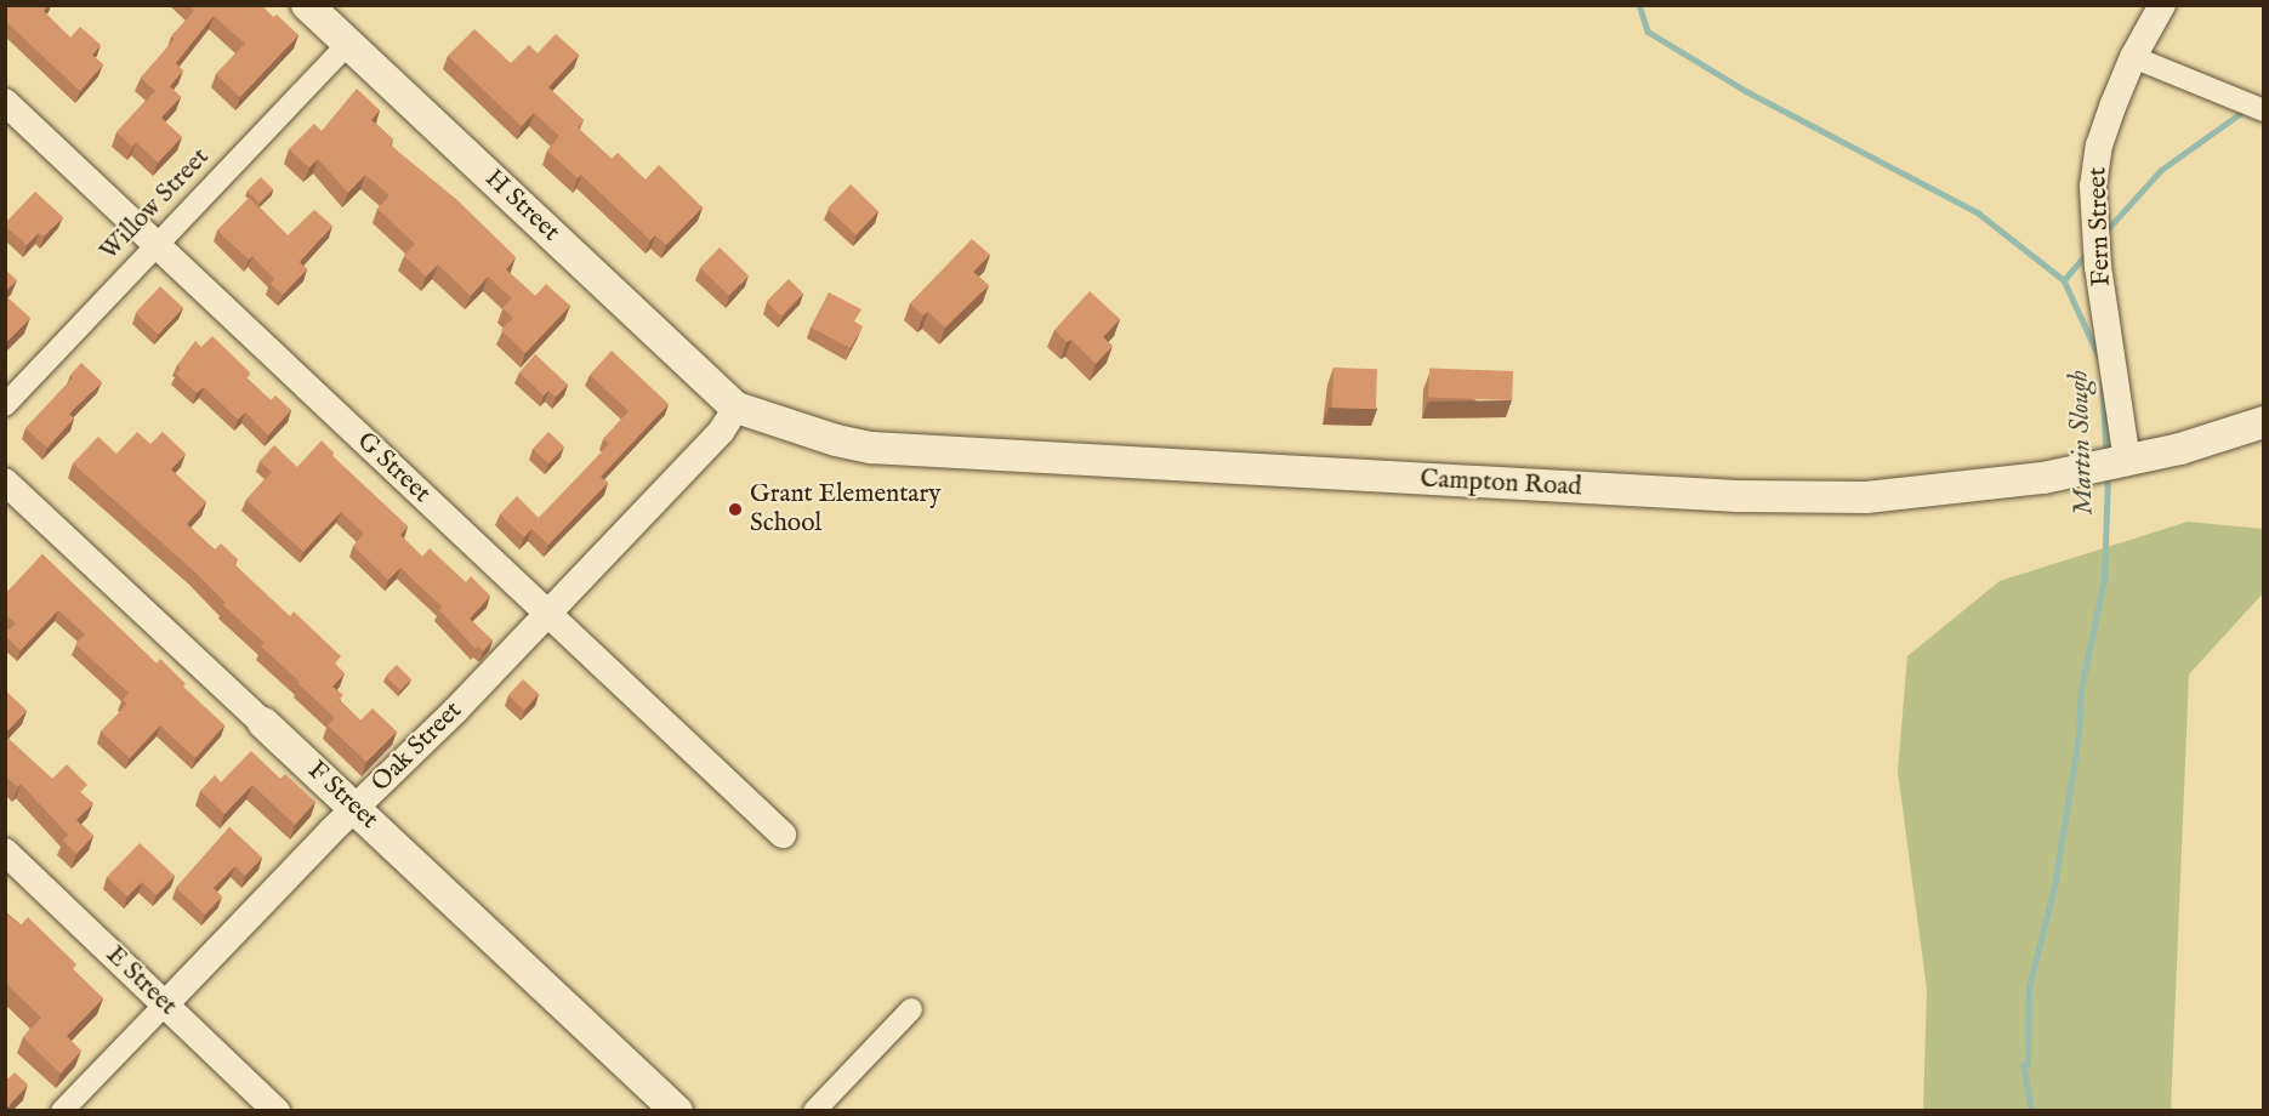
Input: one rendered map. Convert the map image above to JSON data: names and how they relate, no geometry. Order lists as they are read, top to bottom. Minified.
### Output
{"streets":{"main road":["H Street","Campton Road","F Street"],"street":["Willow Street","Fern Street","G Street","Oak Street","E Street"]},"crossings":[["Willow Street","H Street"],["Willow Street","G Street"],["H Street","Campton Road"],["H Street","Oak Street"],["Fern Street","Campton Road"],["G Street","Oak Street"],["Campton Road","Oak Street"],["Oak Street","F Street"],["Oak Street","E Street"]],"water":["Martin Slough"],"places":["Grant Elementary School"]}
